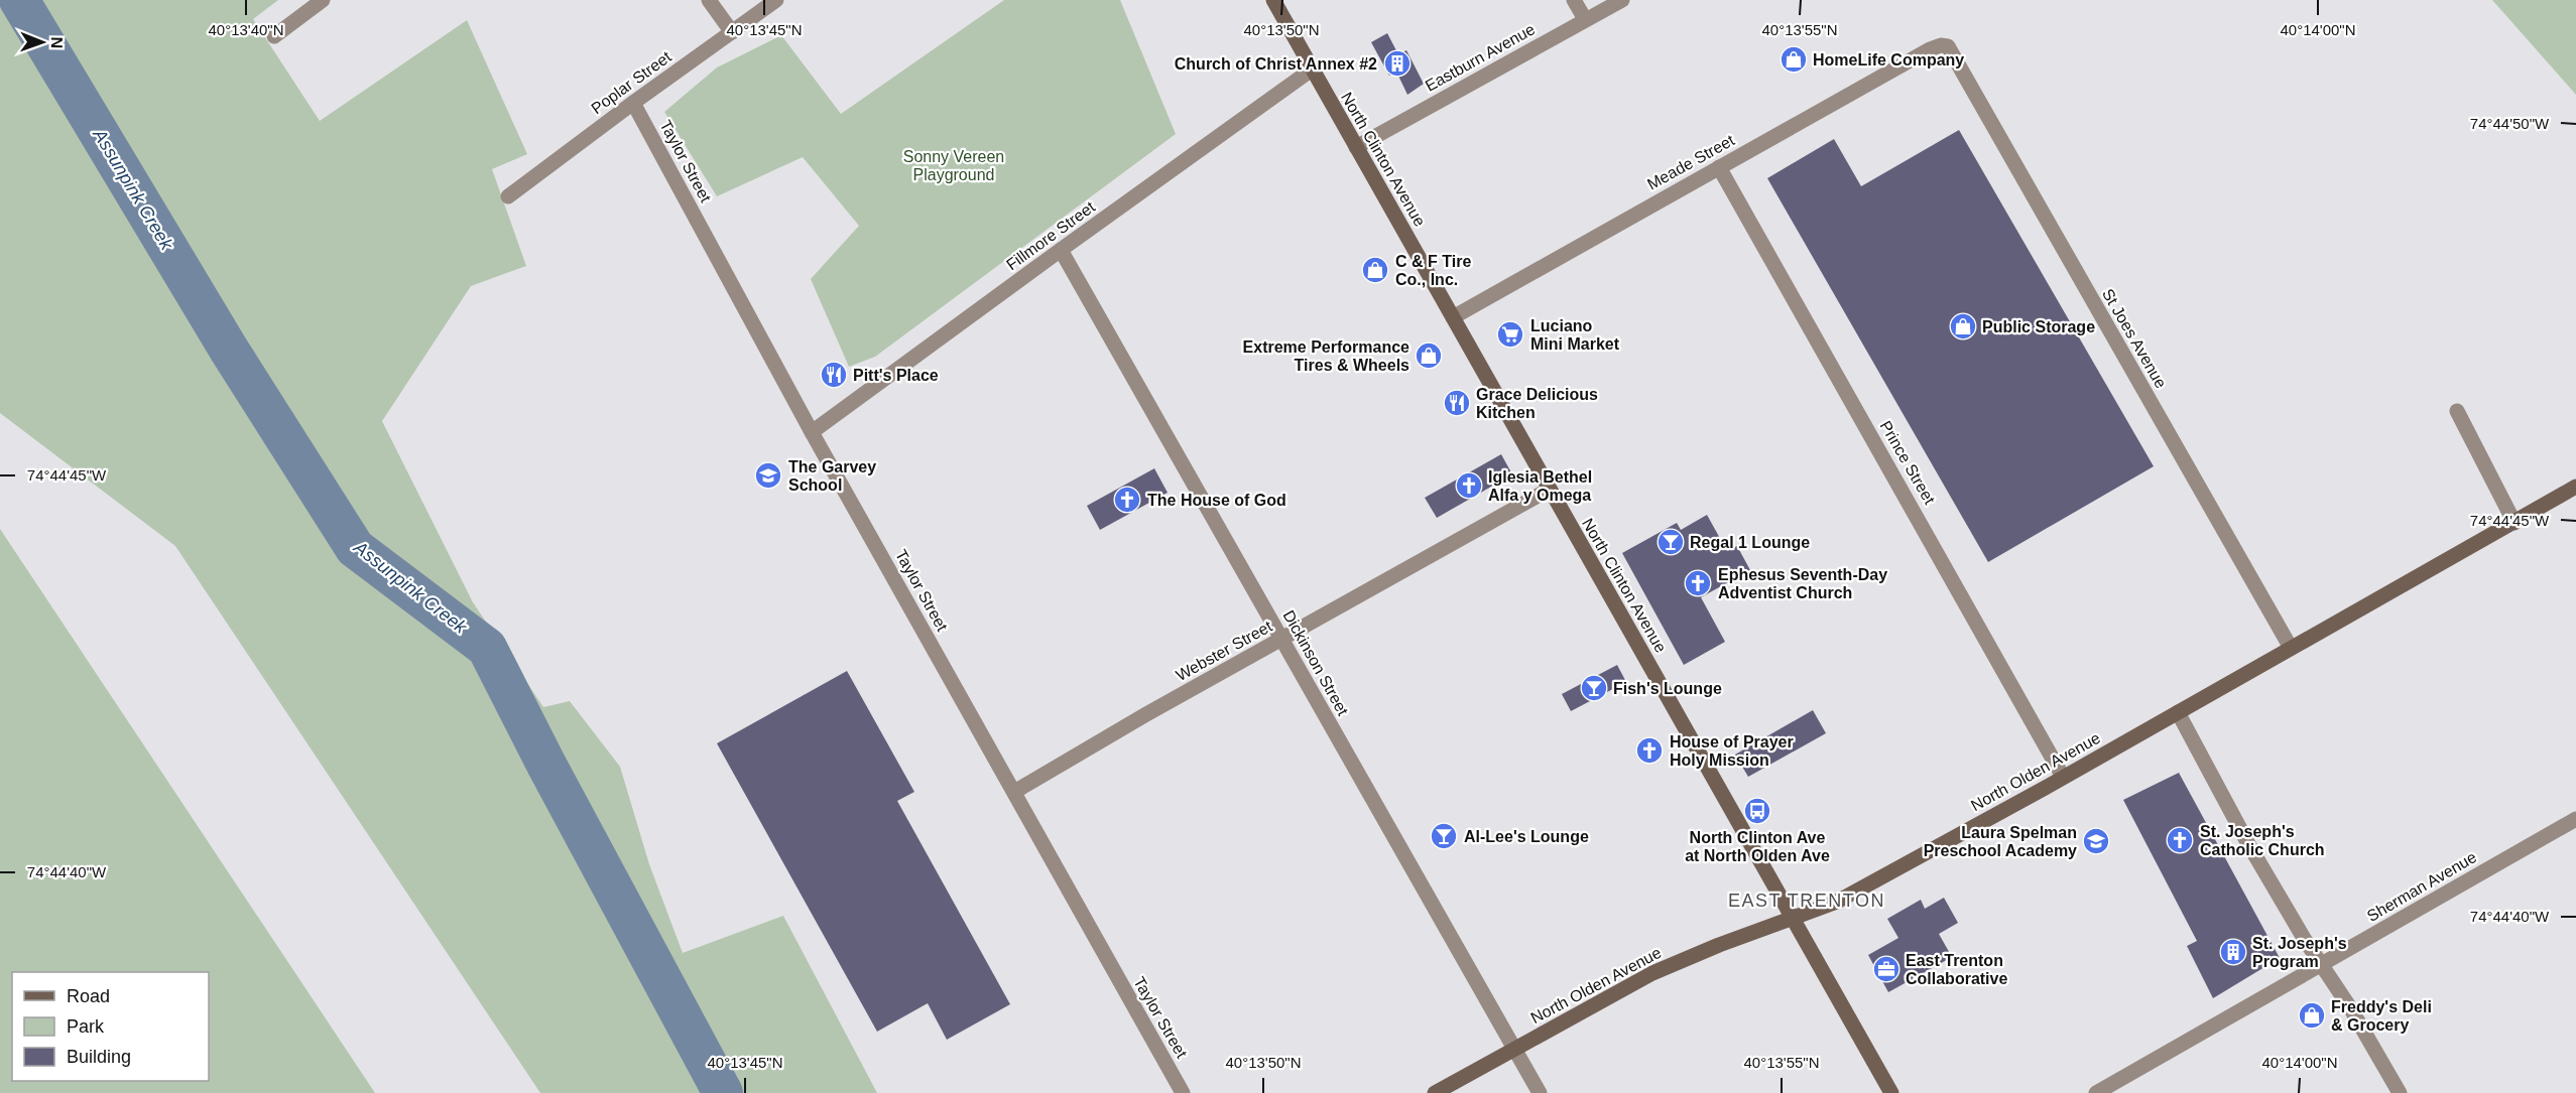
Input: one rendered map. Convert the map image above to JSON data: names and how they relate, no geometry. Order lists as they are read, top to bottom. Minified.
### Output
{"streets":{"main road":["North Clinton Avenue","North Olden Avenue"],"street":["Eastburn Avenue","Poplar Street","Taylor Street","Meade Street","Fillmore Street","St Joes Avenue","Prince Street","Webster Street","Dickinson Street","Sherman Avenue"]},"crossings":[["Eastburn Avenue","North Clinton Avenue"],["Poplar Street","Taylor Street"],["North Clinton Avenue","Meade Street"],["North Clinton Avenue","Fillmore Street"],["North Clinton Avenue","Webster Street"],["North Clinton Avenue","North Olden Avenue"],["Taylor Street","Fillmore Street"],["Taylor Street","Webster Street"],["Meade Street","St Joes Avenue"],["Meade Street","Prince Street"],["Fillmore Street","Dickinson Street"],["St Joes Avenue","North Olden Avenue"],["Prince Street","North Olden Avenue"],["Webster Street","Dickinson Street"],["Dickinson Street","North Olden Avenue"]],"districts":["EAST TRENTON"],"water":["Assunpink Creek"],"parks":["Sonny Vereen Playground"],"places":{"shop":["HomeLife Company","C & F Tire Co., Inc.","Public Storage","Extreme Performance Tires & Wheels","Freddy's Deli & Grocery"],"building":["Church of Christ Annex #2","St. Joseph's Program"],"supermarket":["Luciano Mini Market"],"restaurant":["Pitt's Place","Grace Delicious Kitchen"],"school or university":["The Garvey School","Laura Spelman Preschool Academy"],"church":["Iglesia Bethel Alfa y Omega","The House of God","Ephesus Seventh-Day Adventist Church","House of Prayer Holy Mission","St. Joseph's Catholic Church"],"bar":["Regal 1 Lounge","Fish's Lounge","Al-Lee's Lounge"],"bus stop":["North Clinton Ave at North Olden Ave"],"office":["East Trenton Collaborative"]},"legend":["Road","Park","Building"],"north":"right","coordinates":["40°13'40\"N","40°13'45\"N","40°13'50\"N","40°13'55\"N","40°14'00\"N","74°44'50\"W","74°44'45\"W","74°44'40\"W"]}
